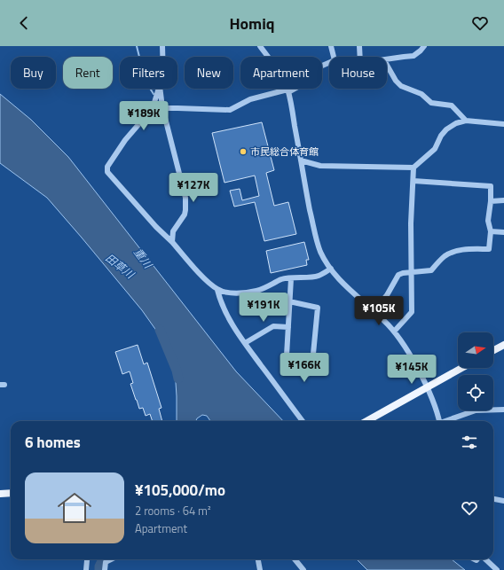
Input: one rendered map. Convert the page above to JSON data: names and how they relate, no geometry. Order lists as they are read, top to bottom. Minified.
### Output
{"water":["重川","田草川"],"places":["市民総合体育館"],"north":"right","page":{"header":"Homiq","chip":["Buy","Rent","Filters","New","Apartment","House"],"price":["¥189K","¥127K","¥191K","¥105K","¥166K","¥145K"],"heading":"6 homes","list":[{"name":"¥105,000/mo","note":"2 rooms · 64 m² · Apartment"}]}}
